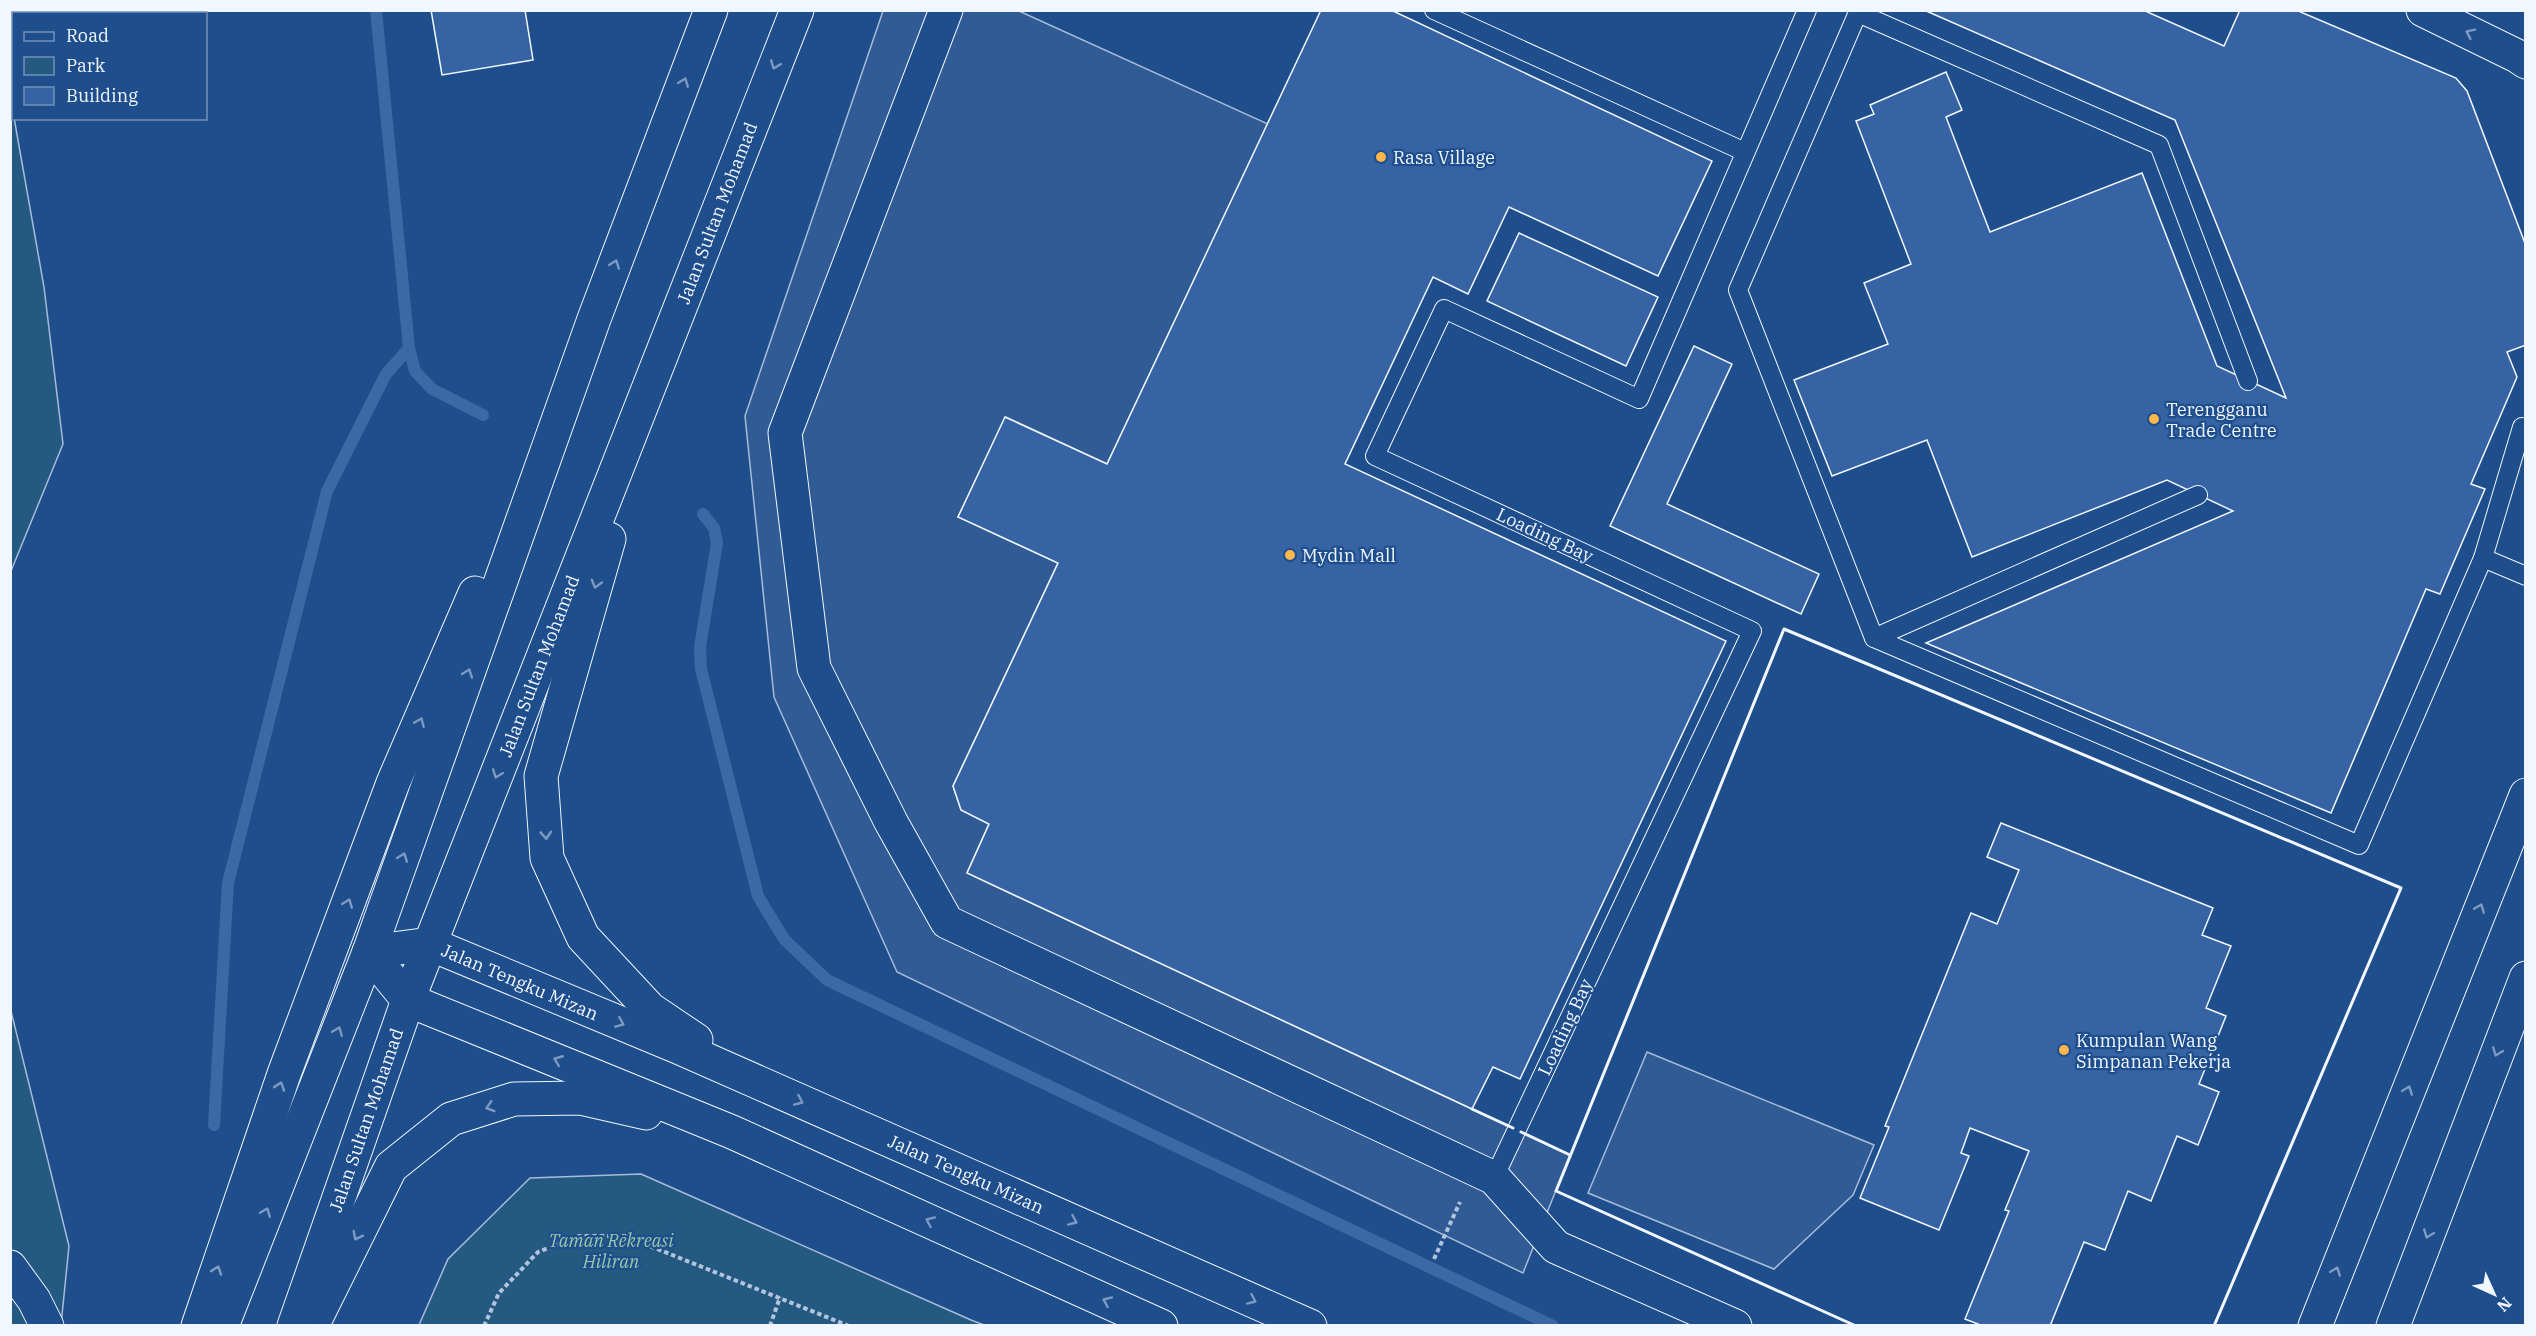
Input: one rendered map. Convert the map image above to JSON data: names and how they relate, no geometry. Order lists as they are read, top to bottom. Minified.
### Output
{"streets":{"main road":["Jalan Sultan Mohamad","Jalan Tengku Mizan"],"lane":["Loading Bay"]},"crossings":[["Jalan Sultan Mohamad","Jalan Tengku Mizan"]],"parks":["Taman Rekreasi Hiliran"],"places":["Rasa Village","Terengganu Trade Centre","Mydin Mall","Kumpulan Wang Simpanan Pekerja"],"legend":["Road","Park","Building"],"north":"bottom right"}
